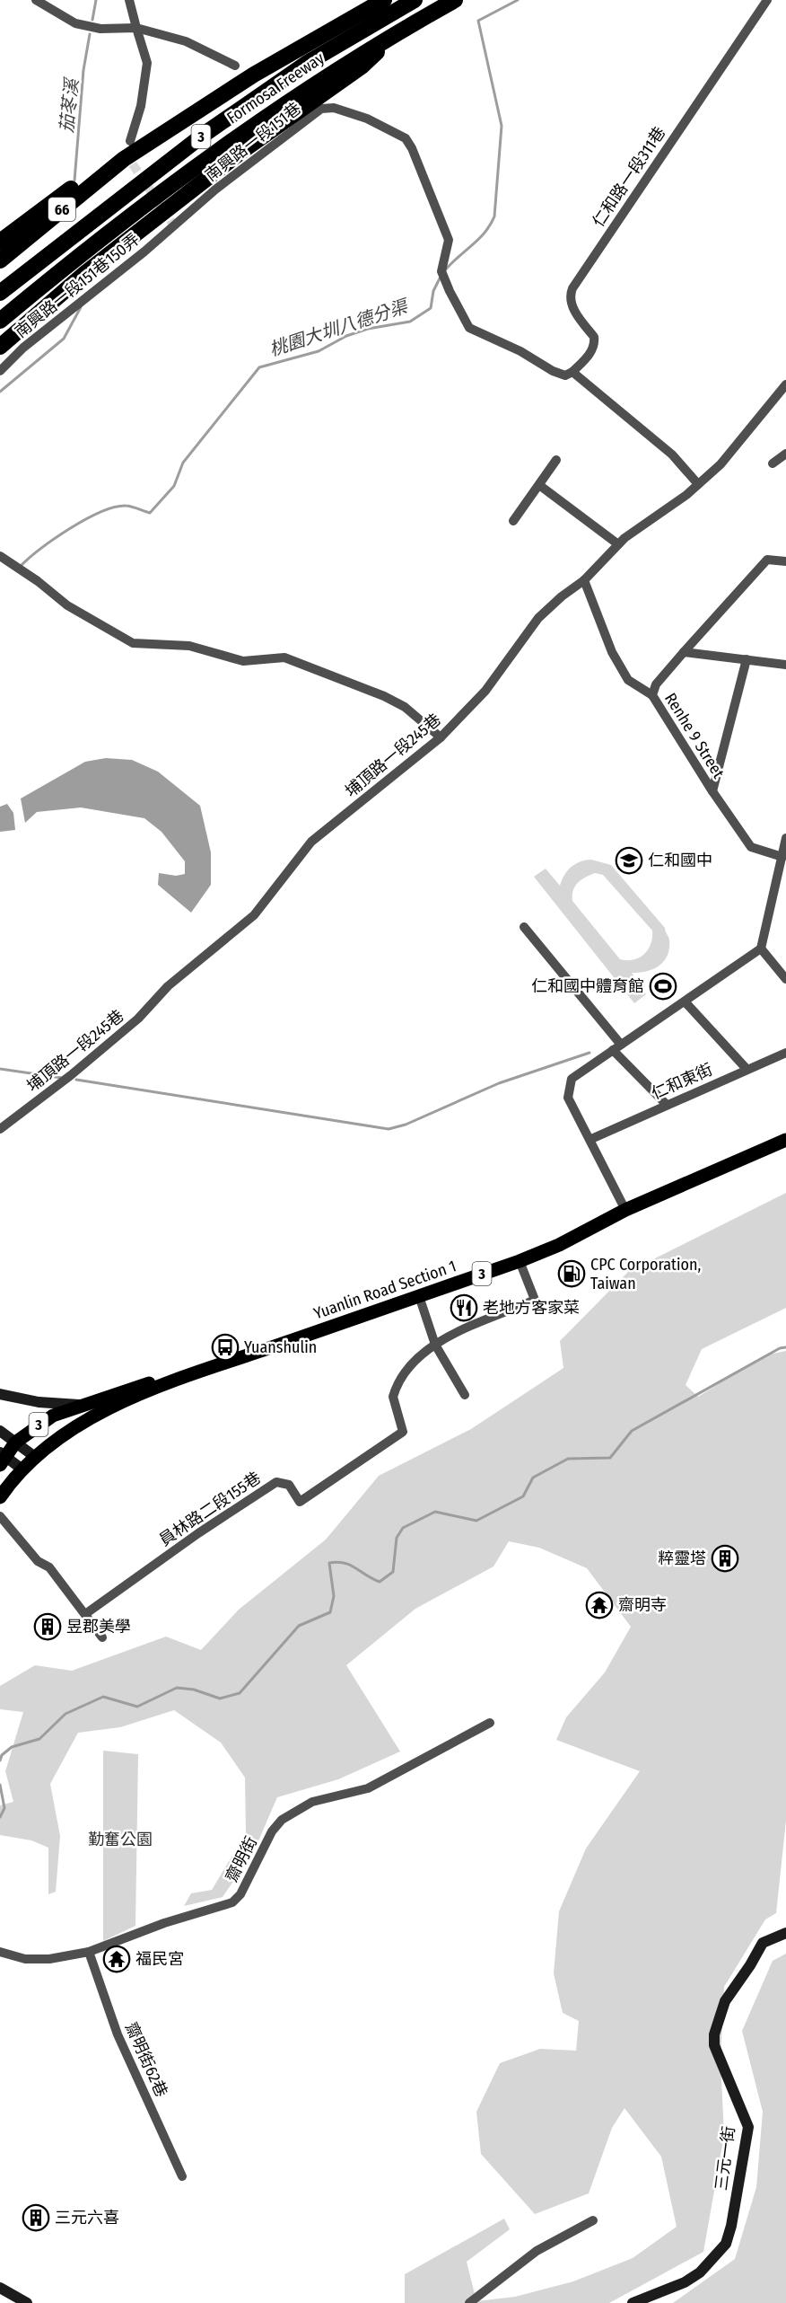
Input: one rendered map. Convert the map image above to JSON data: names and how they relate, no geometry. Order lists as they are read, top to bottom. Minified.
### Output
{"streets":{"highway":["Formosa Freeway","3","66"],"main road":["Yuanlin Road Section 1"],"street":["南興路一段151巷","仁和路一段311巷","南興路一段151巷150弄","Renhe 9 Street","埔頂路一段245巷","仁和東街","員林路二段155巷","齋明街","齋明街62巷","三元一街"]},"crossings":[["3","Yuanlin Road Section 1"],["南興路一段151巷","仁和路一段311巷"],["南興路一段151巷","南興路一段151巷150弄"],["齋明街","齋明街62巷"]],"water":["茄苳溪","桃園大圳八德分渠"],"parks":["勤奮公園"],"places":{"school or university":["仁和國中"],"sports":["仁和國中體育館"],"fuel station":["CPC Corporation, Taiwan"],"restaurant":["老地方客家菜"],"bus stop":["Yuanshulin"],"building":["粹靈塔","昱郡美學","三元六喜"],"temple":["齋明寺","福民宮"]}}
